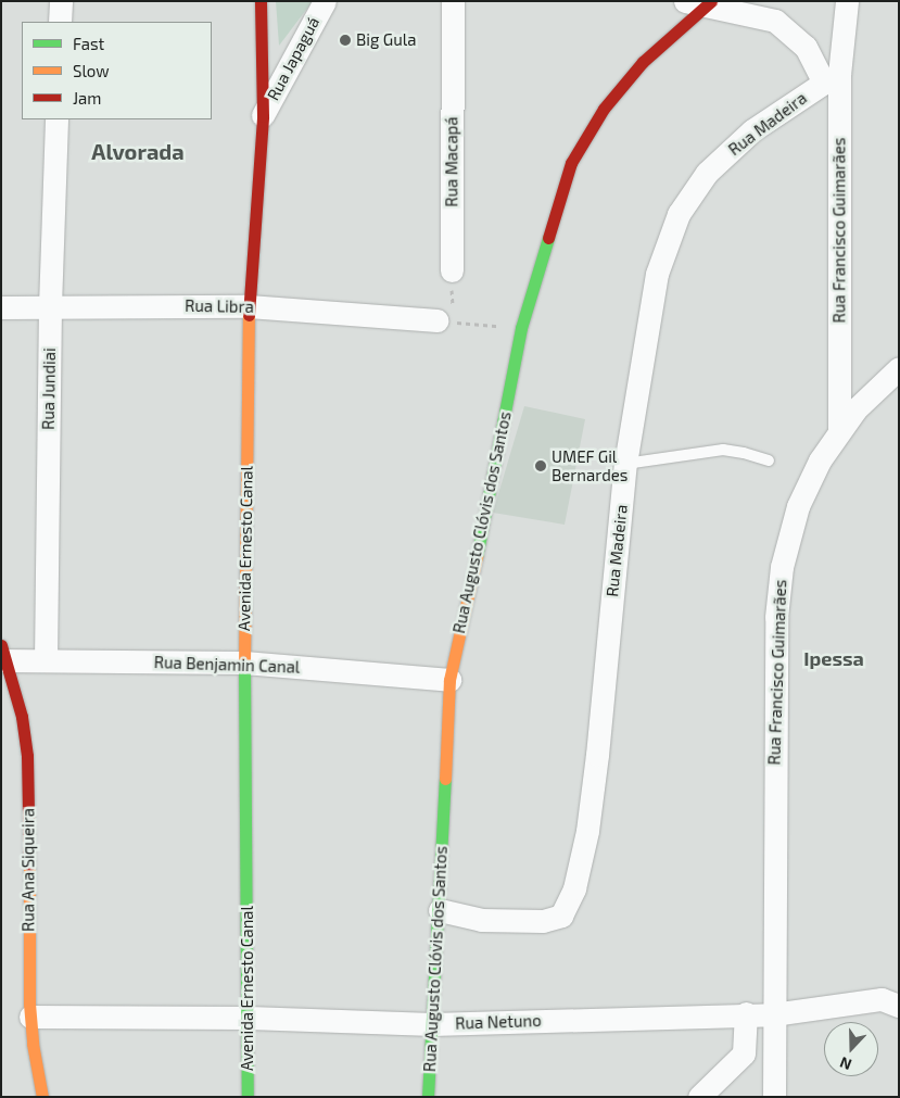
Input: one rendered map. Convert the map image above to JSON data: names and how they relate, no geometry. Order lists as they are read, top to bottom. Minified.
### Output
{"streets":{"street":["Rua Japaguá","Rua Madeira","Rua Macapá","Rua Francisco Guimarães","Rua Libra","Rua Jundiai","Rua Augusto Clóvis dos Santos","Avenida Ernesto Canal","Rua Benjamin Canal","Rua Ana Siqueira","Rua Netuno"]},"crossings":[["Rua Japaguá","Avenida Ernesto Canal"],["Rua Madeira","Rua Francisco Guimarães"],["Rua Madeira","Rua Augusto Clóvis dos Santos"],["Rua Francisco Guimarães","Rua Netuno"],["Rua Libra","Rua Jundiai"],["Rua Libra","Avenida Ernesto Canal"],["Rua Jundiai","Rua Benjamin Canal"],["Rua Augusto Clóvis dos Santos","Rua Benjamin Canal"],["Rua Augusto Clóvis dos Santos","Rua Netuno"],["Avenida Ernesto Canal","Rua Benjamin Canal"],["Avenida Ernesto Canal","Rua Netuno"],["Rua Benjamin Canal","Rua Ana Siqueira"],["Rua Ana Siqueira","Rua Netuno"]],"districts":["Alvorada","Ipessa"],"places":["Big Gula","UMEF Gil Bernardes"],"legend":["Fast","Slow","Jam"],"north":"bottom"}
